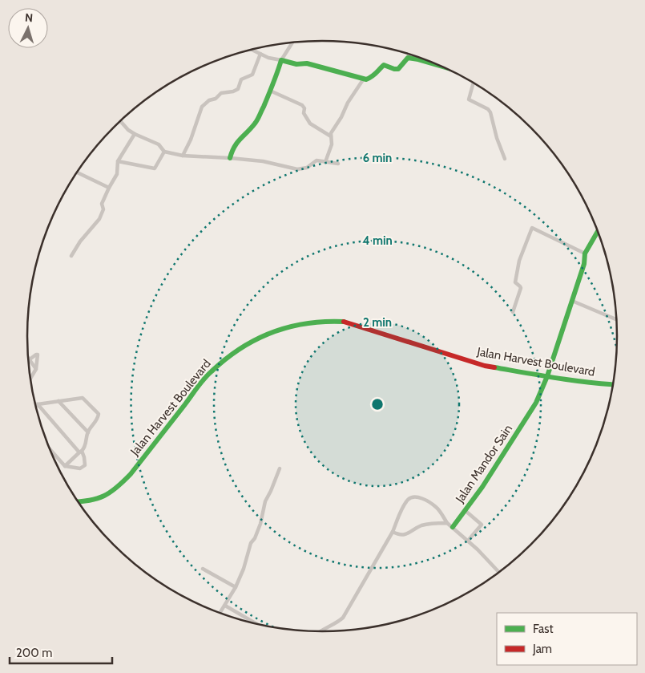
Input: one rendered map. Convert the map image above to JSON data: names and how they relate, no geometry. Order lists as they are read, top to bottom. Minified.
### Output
{"streets":{"street":["Jalan Harvest Boulevard","Jalan Mandor Sain"]},"crossings":[["Jalan Harvest Boulevard","Jalan Mandor Sain"]],"legend":["Fast","Jam"],"scale_bar":"200 m","north":"top","rings":["6 min","4 min","2 min"]}
